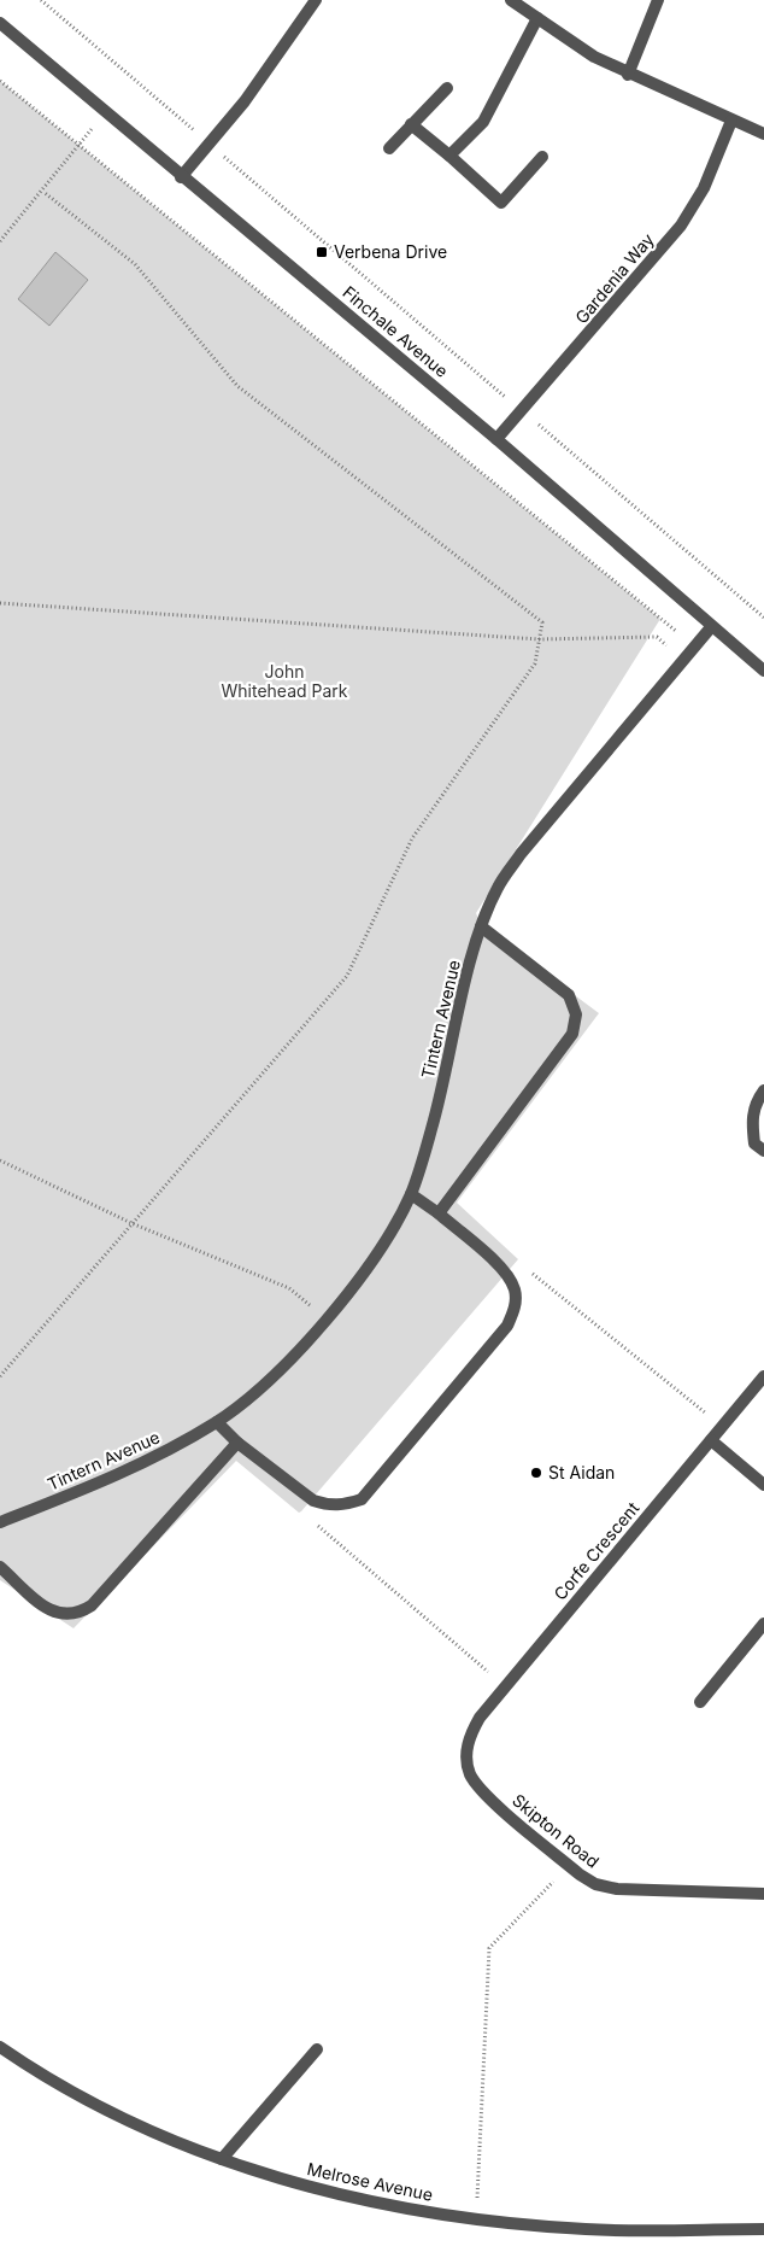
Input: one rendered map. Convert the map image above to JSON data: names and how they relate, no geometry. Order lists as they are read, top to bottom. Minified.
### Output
{"streets":{"street":["Gardenia Way","Finchale Avenue","Tintern Avenue","Corfe Crescent","Skipton Road","Melrose Avenue"]},"crossings":[["Gardenia Way","Finchale Avenue"],["Finchale Avenue","Tintern Avenue"],["Corfe Crescent","Skipton Road"]],"parks":["John Whitehead Park"],"places":{"transit":["Verbena Drive"],"other":["St Aidan"]}}
